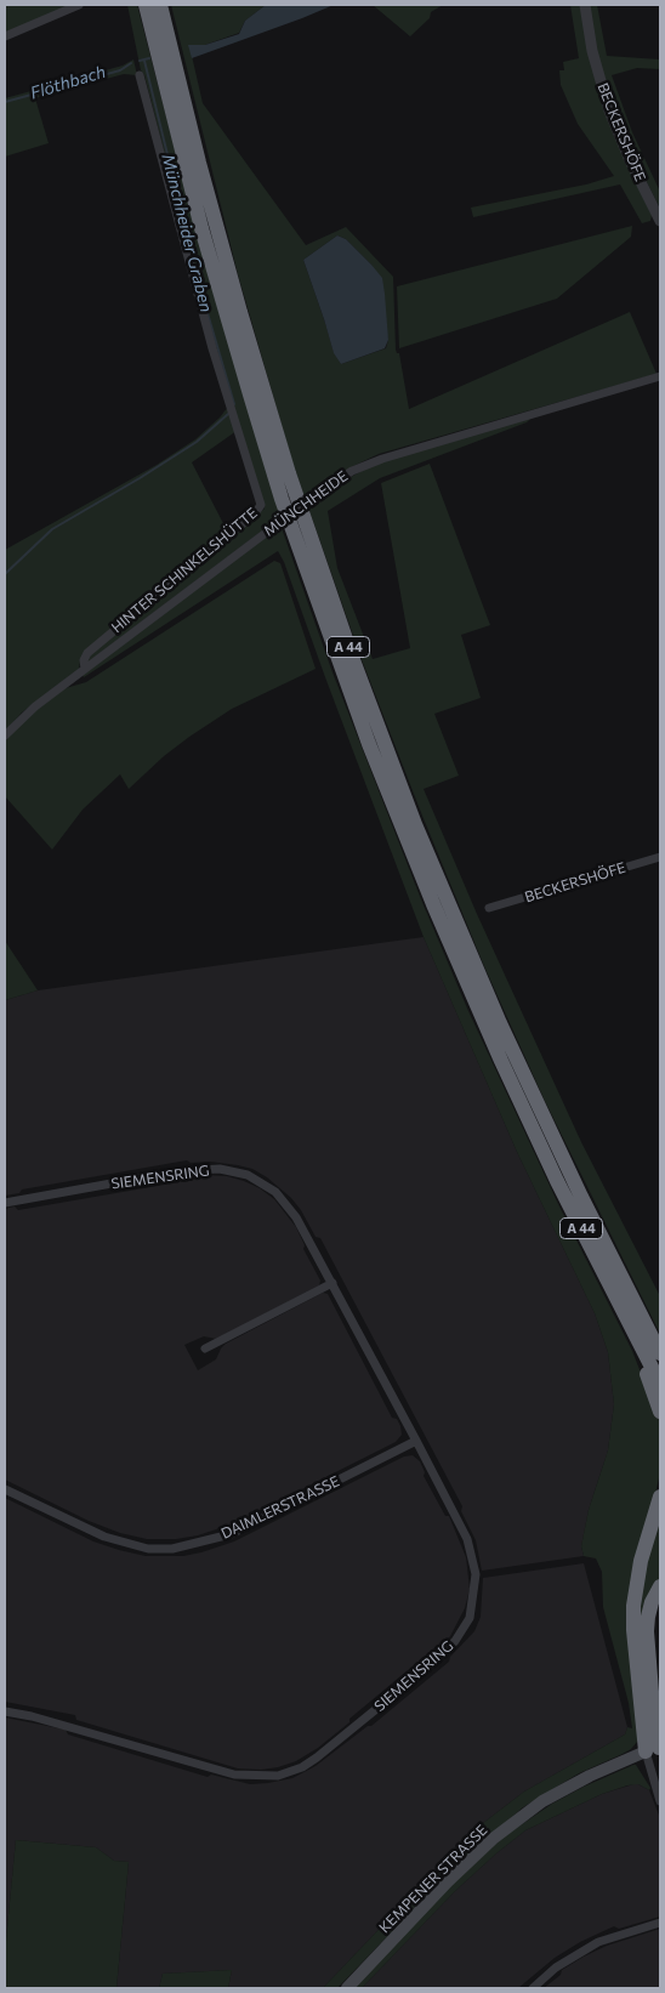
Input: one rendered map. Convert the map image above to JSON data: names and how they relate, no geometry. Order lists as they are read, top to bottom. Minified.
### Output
{"streets":{"highway":["A 44"],"main road":["KEMPENER STRASSE"],"street":["BECKERSHÖFE","MÜNCHHEIDE","HINTER SCHINKELSHÜTTE","SIEMENSRING","DAIMLERSTRASSE"]},"crossings":[["MÜNCHHEIDE","HINTER SCHINKELSHÜTTE"],["SIEMENSRING","DAIMLERSTRASSE"]],"water":["Flöthbach","Münchheider Graben"]}
